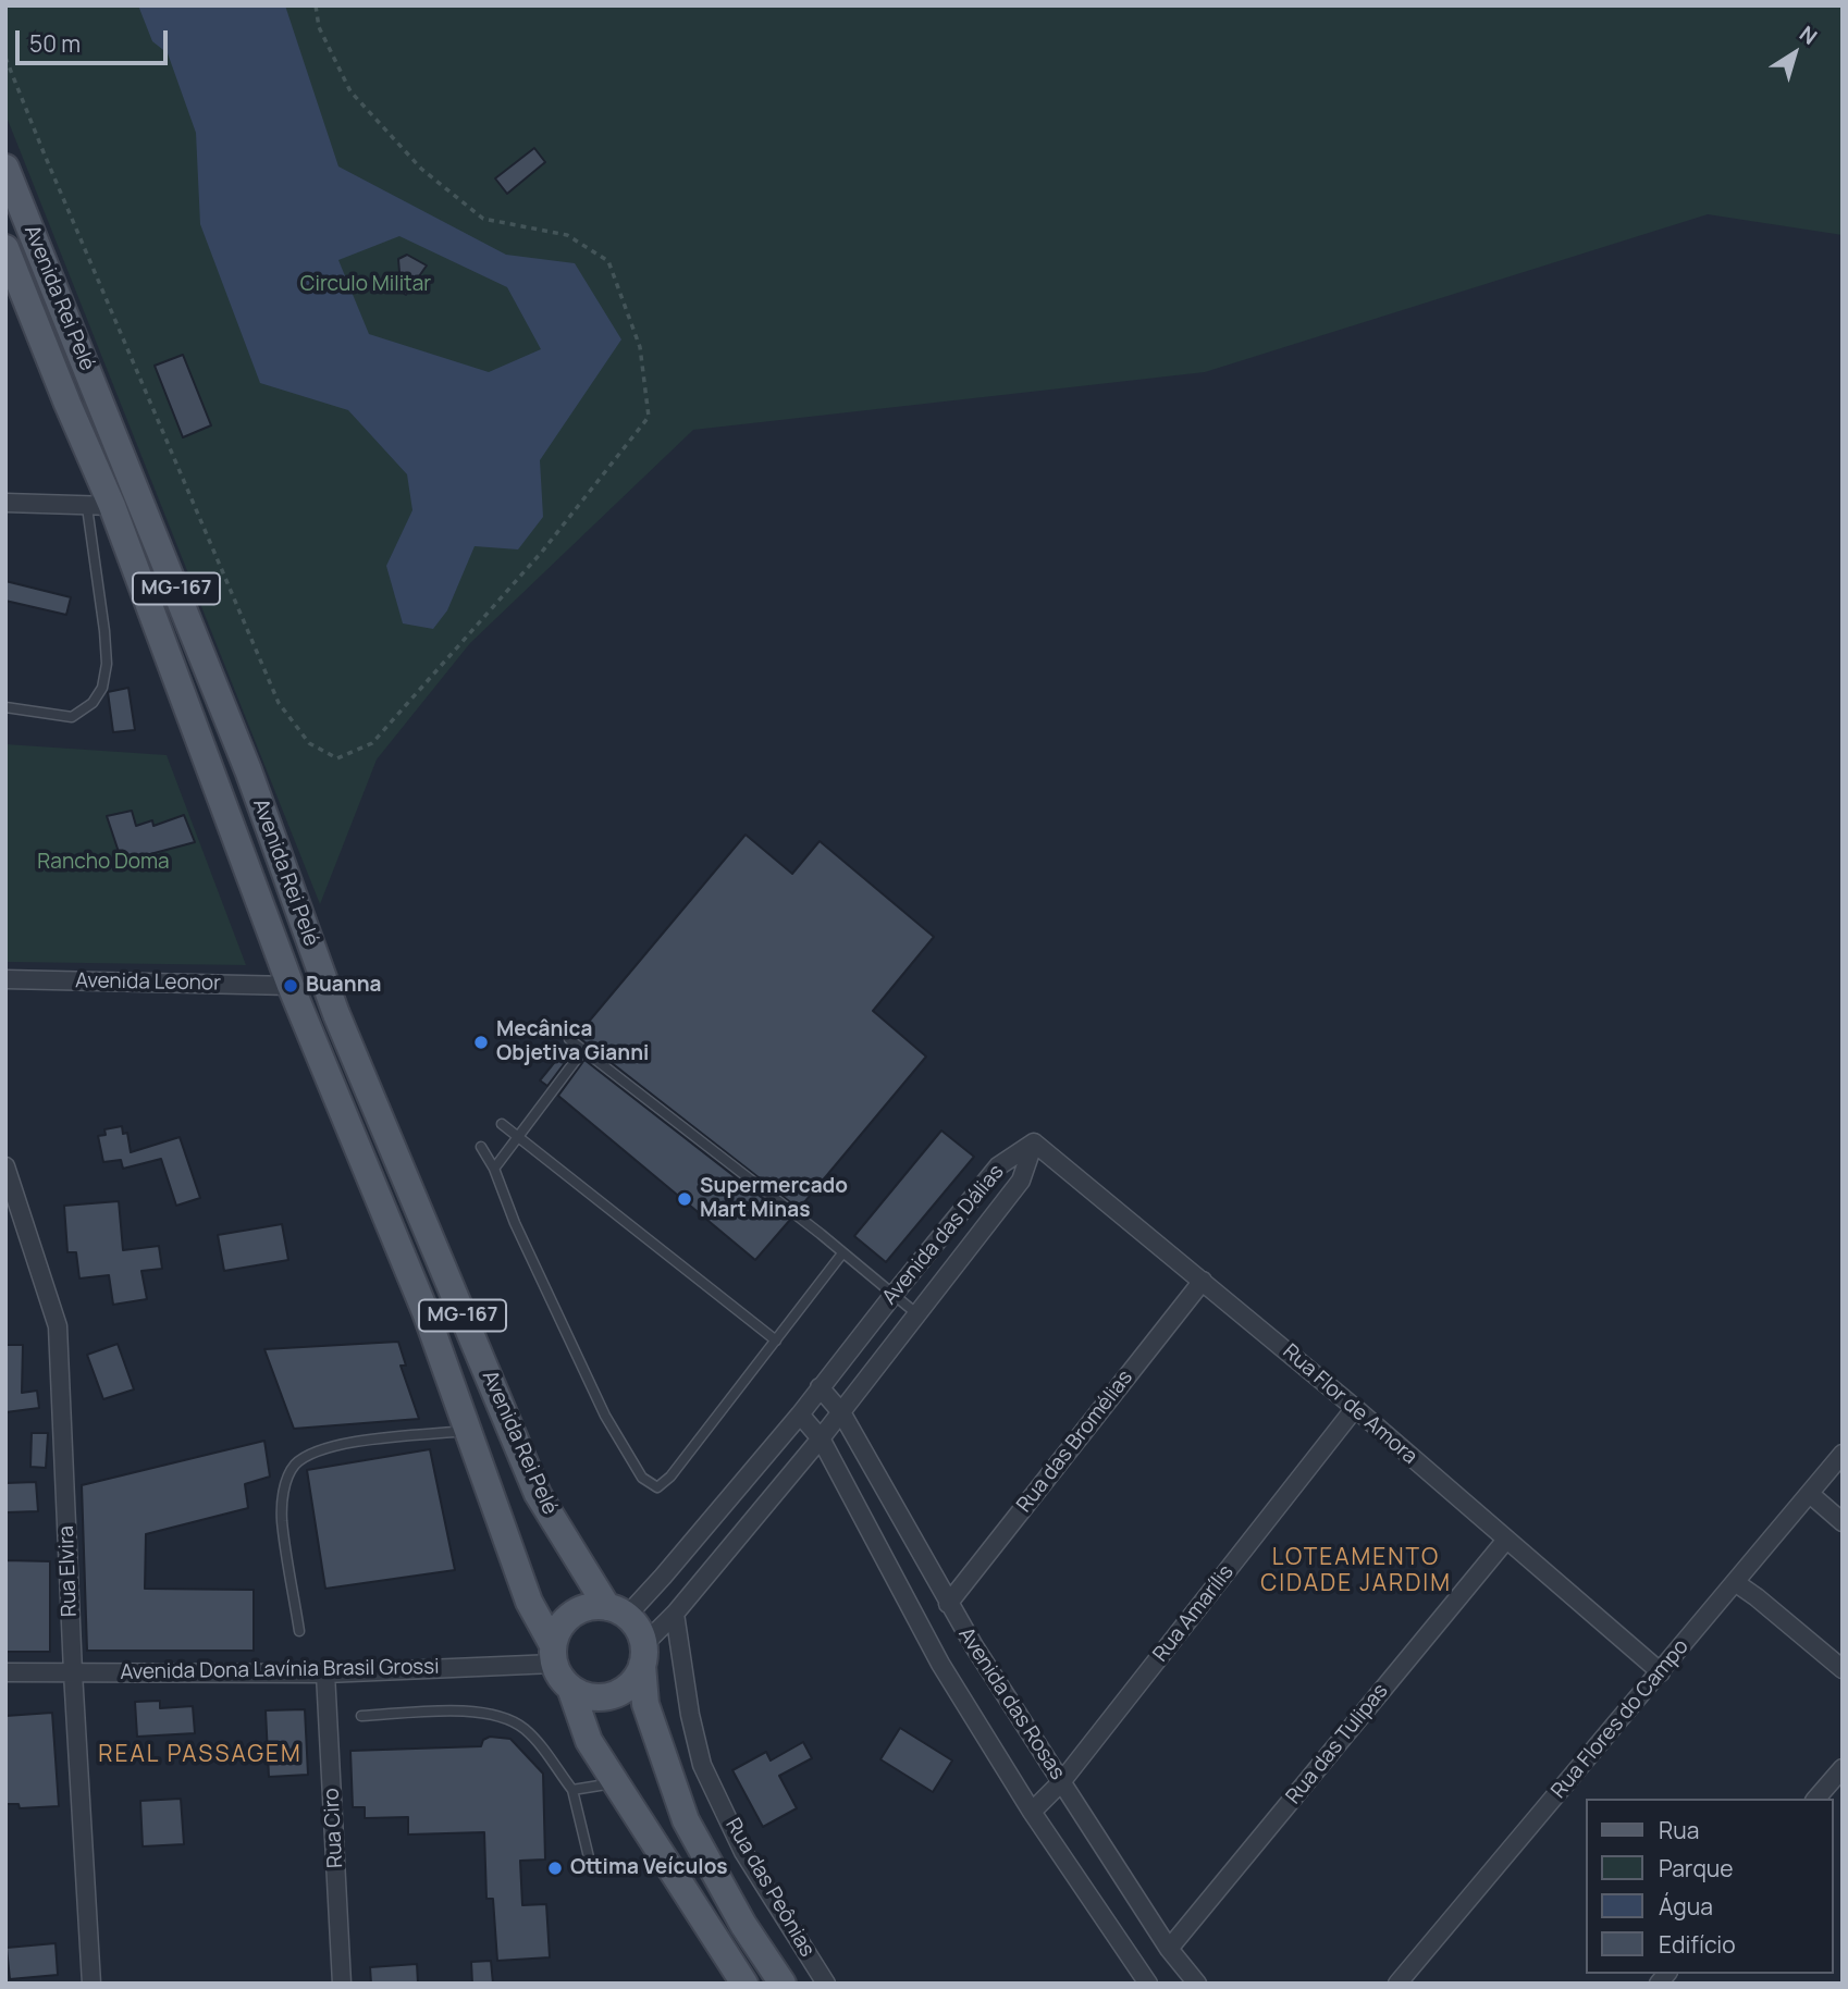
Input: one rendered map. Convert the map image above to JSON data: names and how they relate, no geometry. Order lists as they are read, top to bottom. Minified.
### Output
{"streets":{"main road":["Avenida Rei Pelé","MG-167"],"street":["Avenida Leonor","Avenida das Dálias","Rua Flor de Amora","Rua das Bromélias","Rua Elvira","Rua Amarílis","Avenida Dona Lavínia Brasil Grossi","Avenida das Rosas","Rua Flores do Campo","Rua das Tulipas","Rua Ciro","Rua das Peônias"]},"crossings":[["Avenida Rei Pelé","Avenida Leonor"],["Avenida Rei Pelé","Avenida das Dálias"],["Avenida Rei Pelé","Avenida Dona Lavínia Brasil Grossi"],["Avenida das Dálias","Rua Flor de Amora"],["Avenida das Dálias","Avenida Dona Lavínia Brasil Grossi"],["Avenida das Dálias","Avenida das Rosas"],["Avenida das Dálias","Rua das Peônias"],["Rua Flor de Amora","Rua das Bromélias"],["Rua Flor de Amora","Rua Amarílis"],["Rua Flor de Amora","Rua Flores do Campo"],["Rua Flor de Amora","Rua das Tulipas"],["Rua das Bromélias","Avenida das Rosas"],["Rua Elvira","Avenida Dona Lavínia Brasil Grossi"],["Rua Amarílis","Avenida das Rosas"],["Avenida Dona Lavínia Brasil Grossi","Rua Ciro"],["Avenida das Rosas","Rua das Tulipas"]],"districts":["LOTEAMENTO CIDADE JARDIM","REAL PASSAGEM"],"parks":["Circulo Militar","Rancho Doma"],"places":["Buanna","Mecânica Objetiva Gianni","Supermercado Mart Minas","Ottima Veículos"],"legend":["Rua","Parque","Água","Edifício"],"scale_bar":"50 m","north":"top right"}
